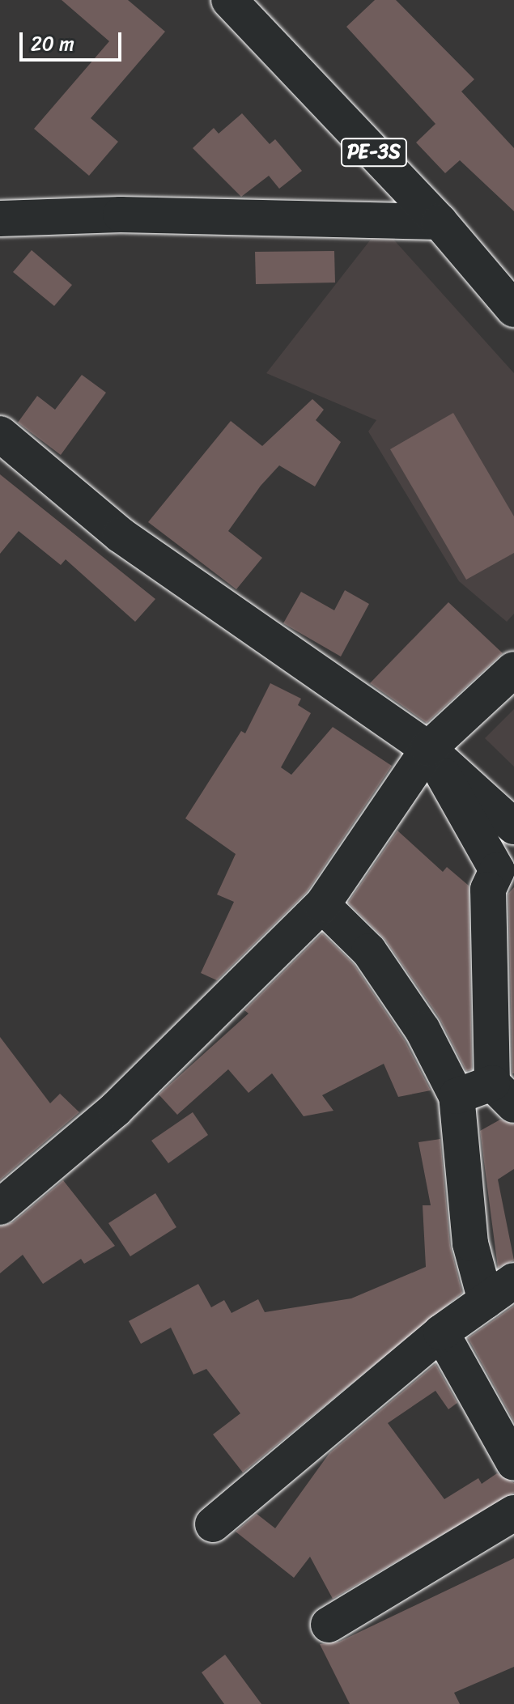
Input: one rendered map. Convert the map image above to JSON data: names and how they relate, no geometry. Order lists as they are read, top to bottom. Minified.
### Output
{"streets":{"main road":["PE-3S"]},"scale_bar":"20 m"}
